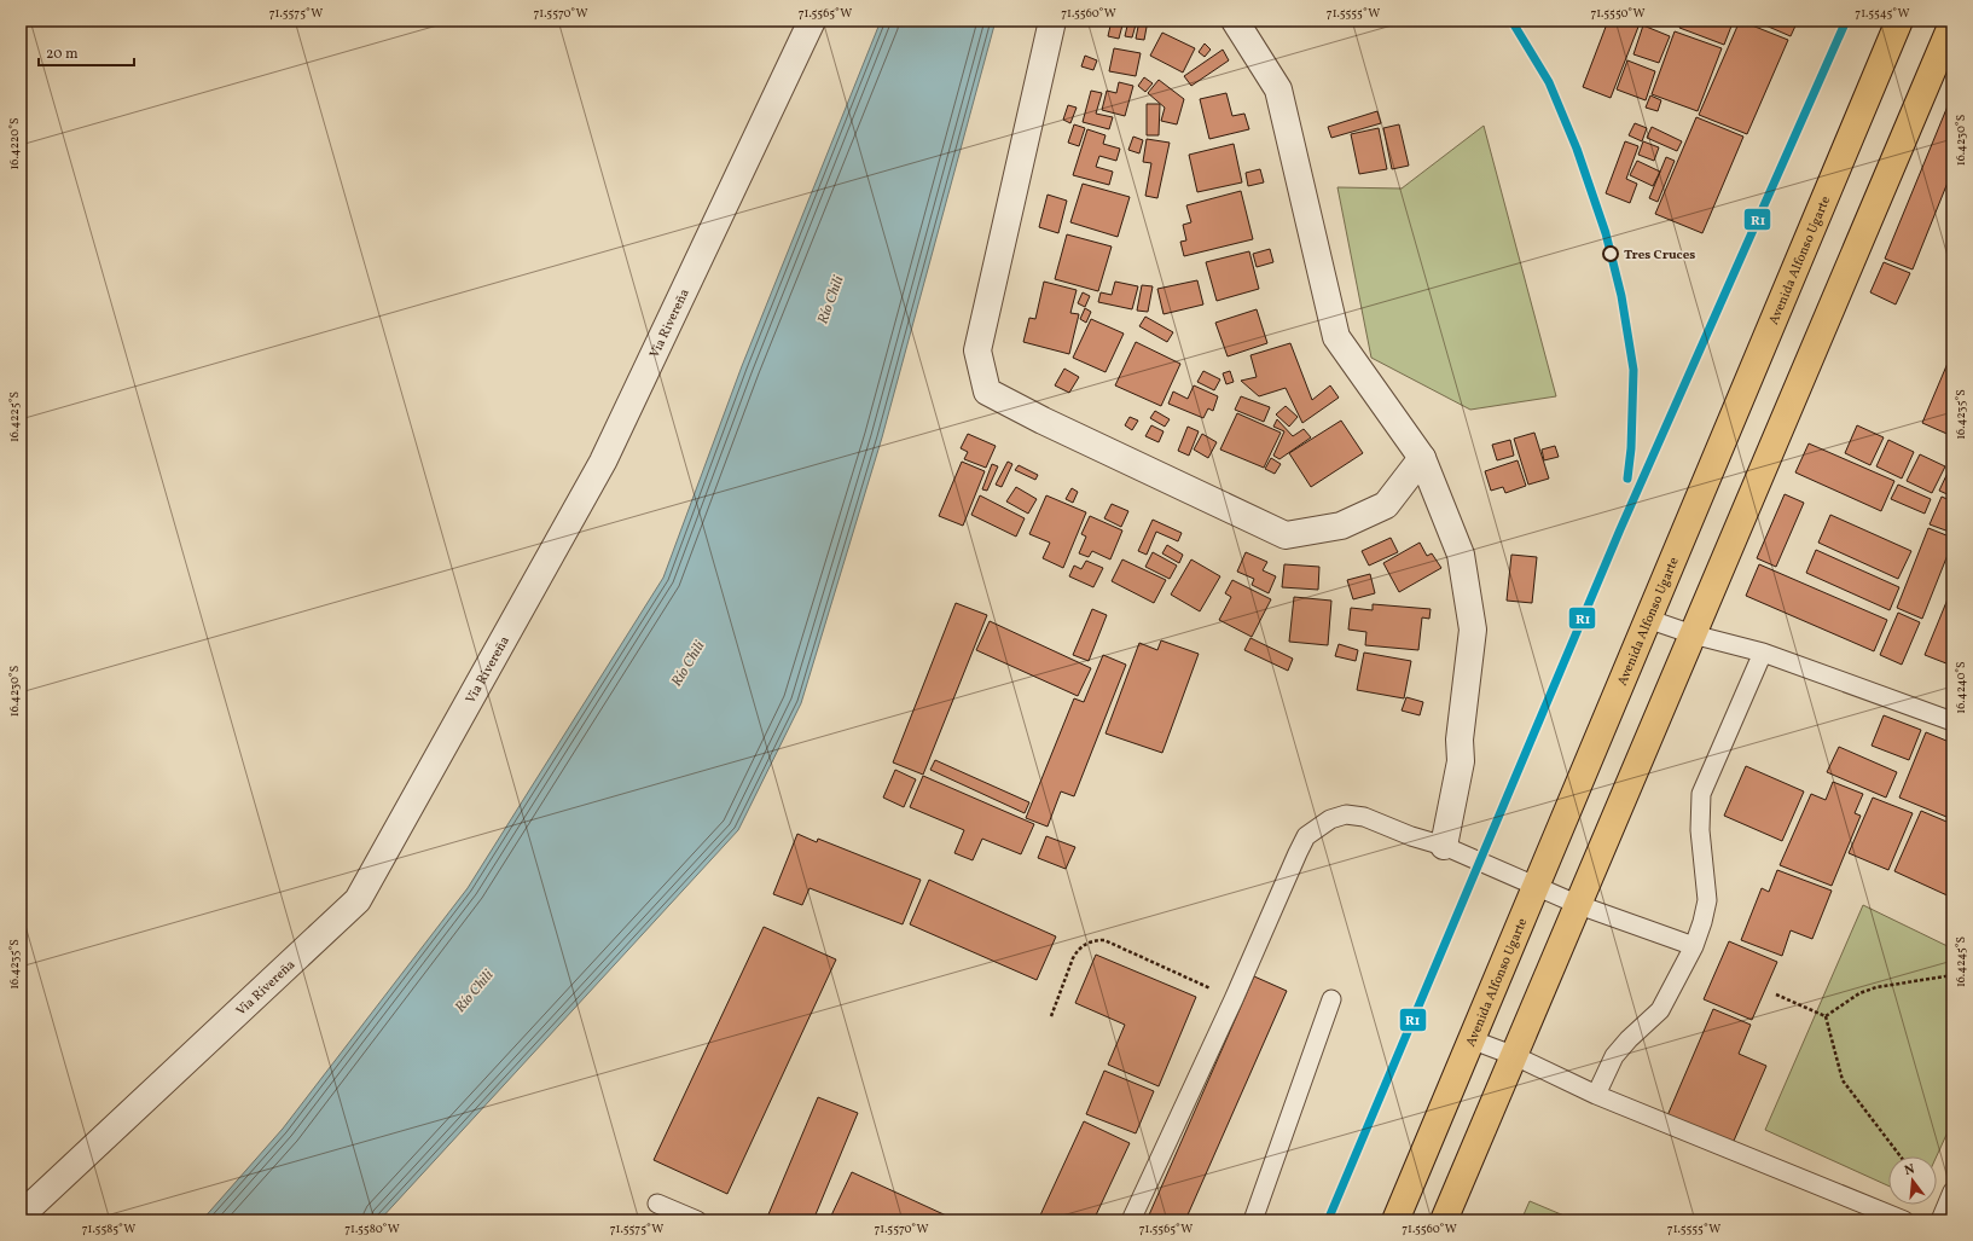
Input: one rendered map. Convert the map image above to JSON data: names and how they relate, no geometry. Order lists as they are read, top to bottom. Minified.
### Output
{"streets":{"main road":["Avenida Alfonso Ugarte"],"street":["Via Rivereña"]},"water":["Río Chili"],"places":["Tres Cruces"],"lines":["transit line R1"],"scale_bar":"20 m","north":"top","coordinates":["71.5575°W","71.5570°W","71.5565°W","71.5560°W","71.5555°W","71.5550°W","71.5545°W","16.4230°S","16.4220°S","16.4235°S","16.4225°S","16.4240°S","16.4245°S","71.5585°W","71.5580°W"]}
